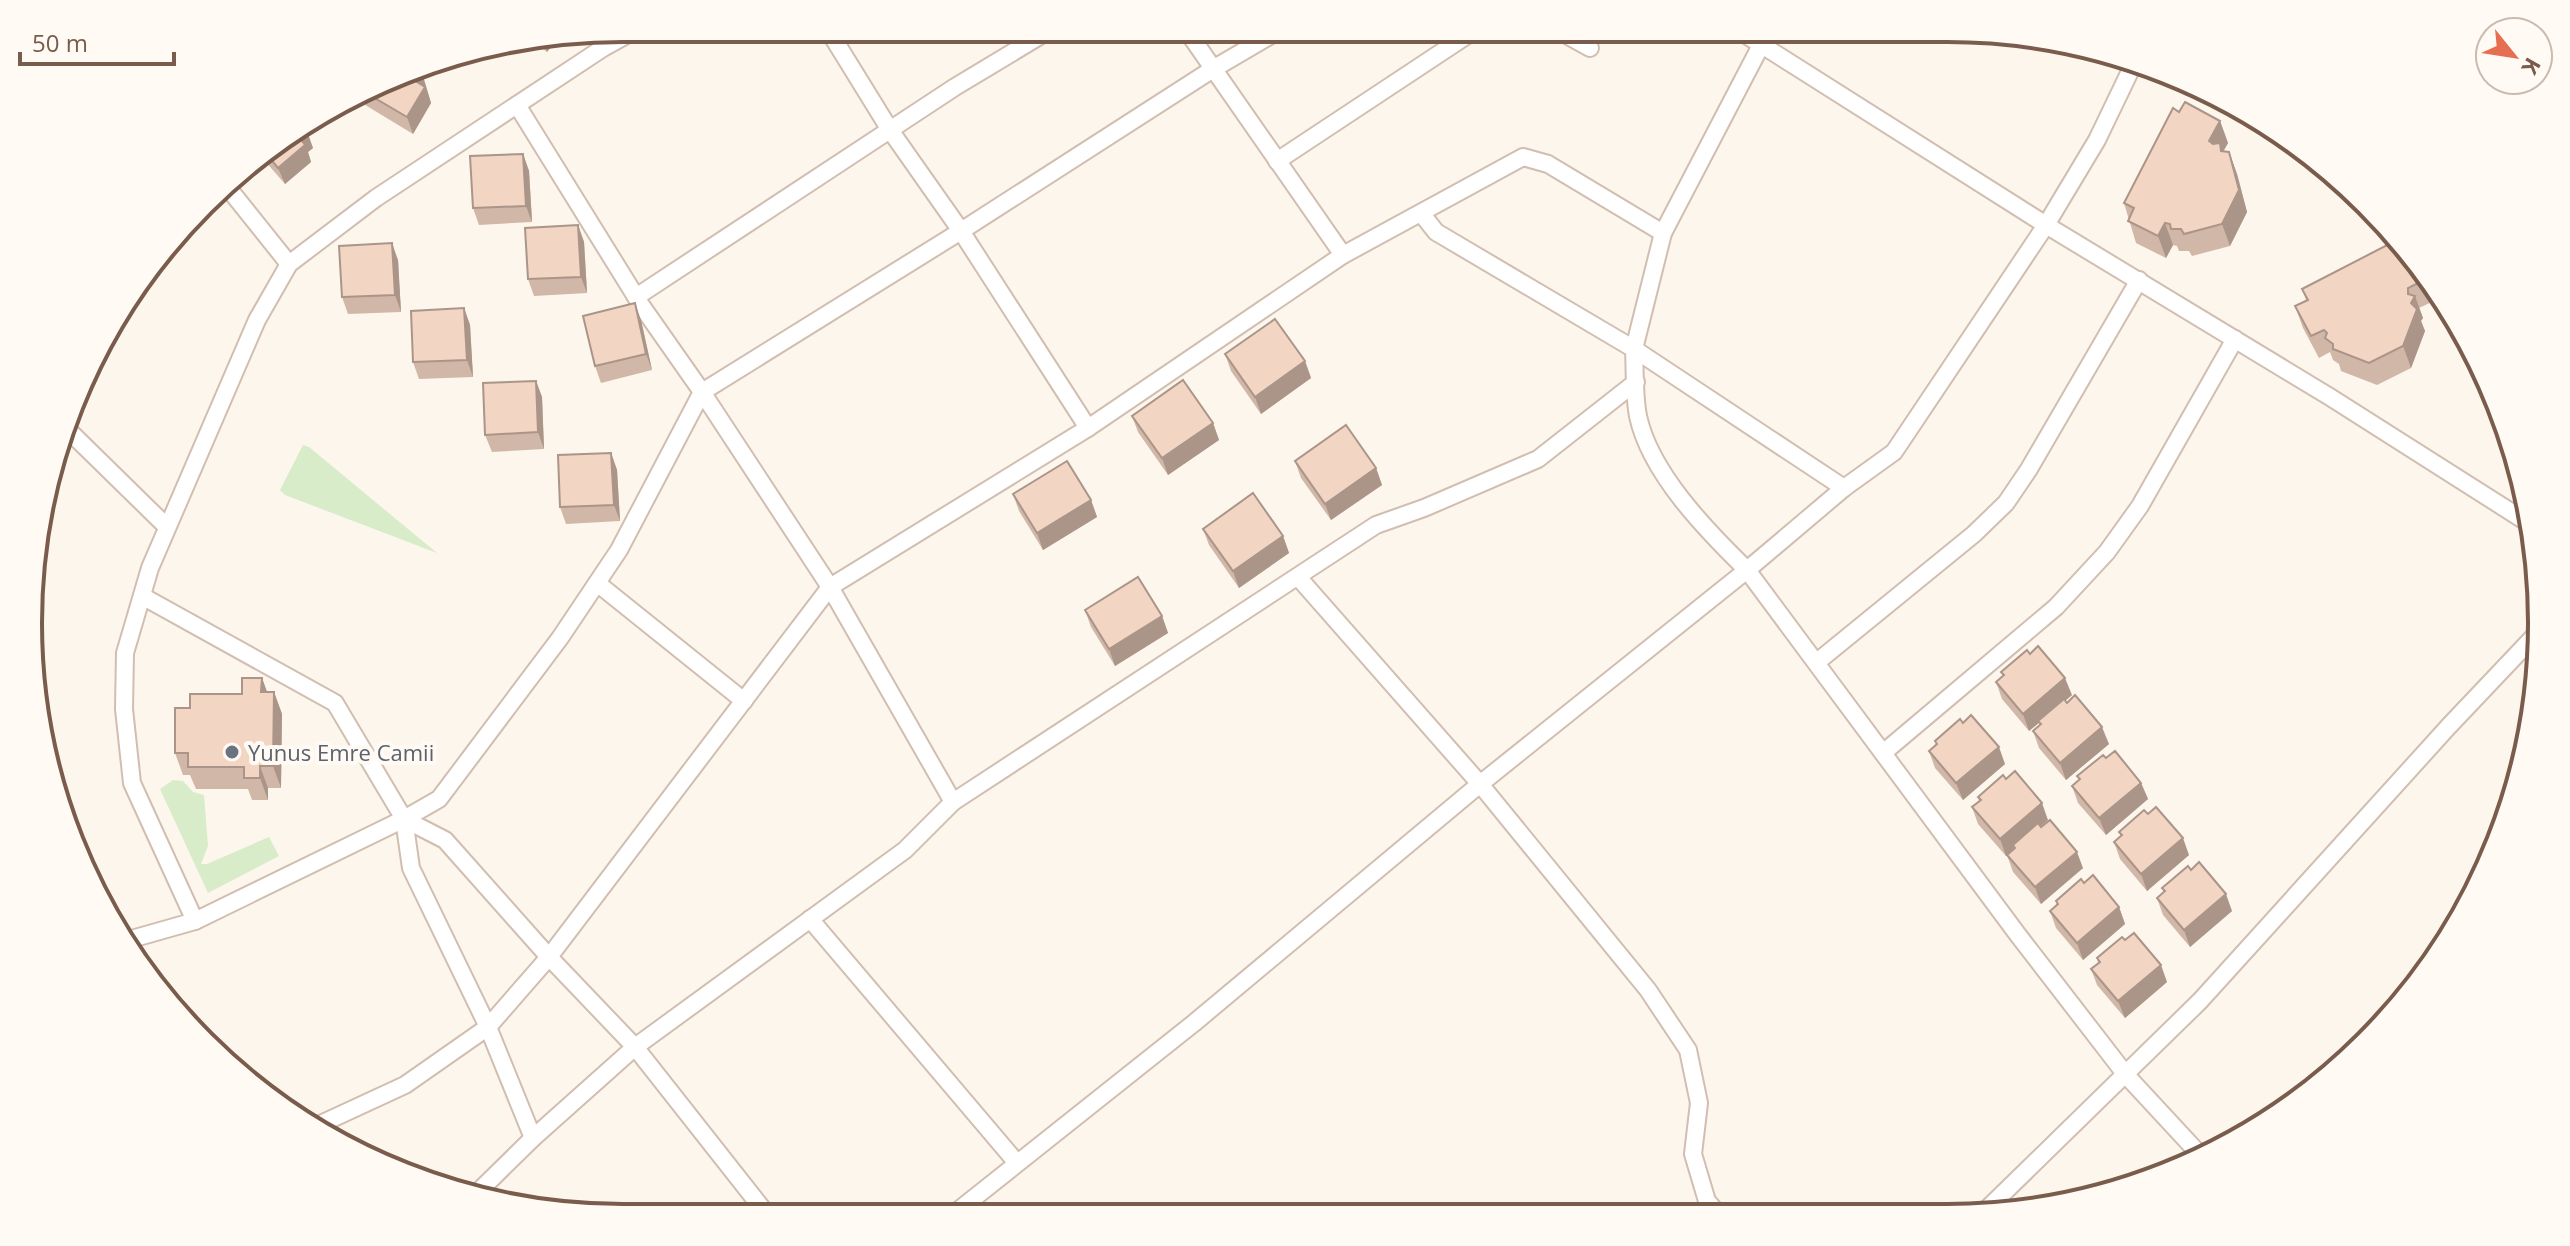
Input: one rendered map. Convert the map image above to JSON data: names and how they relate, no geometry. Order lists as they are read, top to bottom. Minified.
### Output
{"places":["Yunus Emre Camii"],"scale_bar":"50 m","north":"bottom right"}
